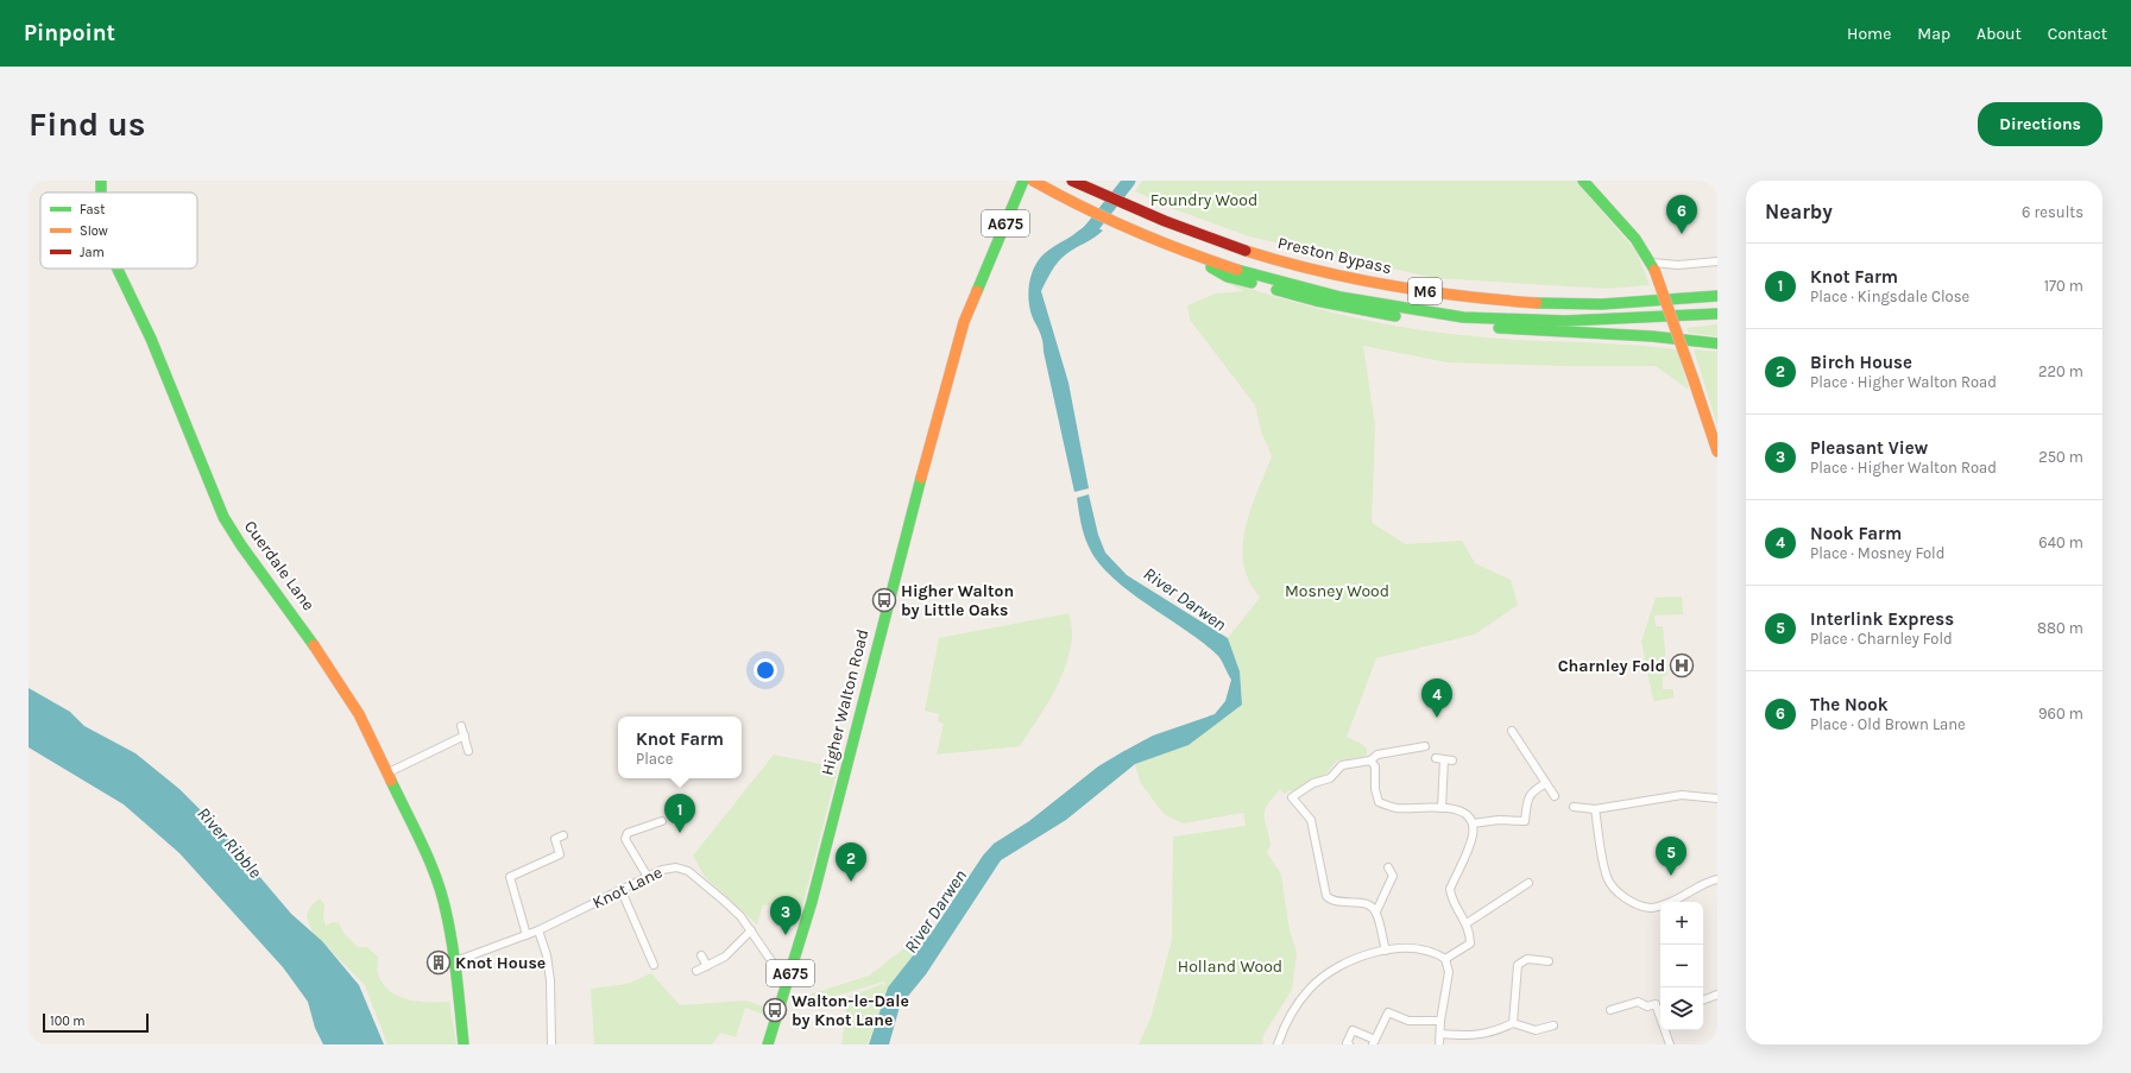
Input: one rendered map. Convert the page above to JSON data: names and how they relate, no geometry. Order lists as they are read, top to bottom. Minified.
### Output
{"streets":{"main road":["A675","Preston Bypass","M6","Cuerdale Lane","Higher Walton Road"],"street":["Knot Lane"]},"crossings":[["Cuerdale Lane","Knot Lane"],["Higher Walton Road","Knot Lane"]],"water":["River Darwen","River Ribble"],"parks":["Foundry Wood","Mosney Wood","Holland Wood"],"places":{"bus stop":["Higher Walton by Little Oaks","Walton-le-Dale by Knot Lane"],"hospital":["Charnley Fold"],"building":["Knot House"]},"legend":["Fast","Slow","Jam"],"scale_bar":"100 m","page":{"header":"Pinpoint","nav":["Home","Map","About","Contact"],"buttons":"Directions","title":"Find us","heading":["Nearby","6 results"],"pins":["6","4","1","5","2","3"],"list":[{"mark":"1","name":"Knot Farm","note":"Place · Kingsdale Close","value":"170 m"},{"mark":"2","name":"Birch House","note":"Place · Higher Walton Road","value":"220 m"},{"mark":"3","name":"Pleasant View","note":"Place · Higher Walton Road","value":"250 m"},{"mark":"4","name":"Nook Farm","note":"Place · Mosney Fold","value":"640 m"},{"mark":"5","name":"Interlink Express","note":"Place · Charnley Fold","value":"880 m"},{"mark":"6","name":"The Nook","note":"Place · Old Brown Lane","value":"960 m"}],"popup":["Knot Farm","Place"],"map_buttons":["+","−"],"scale":"100 m"}}
